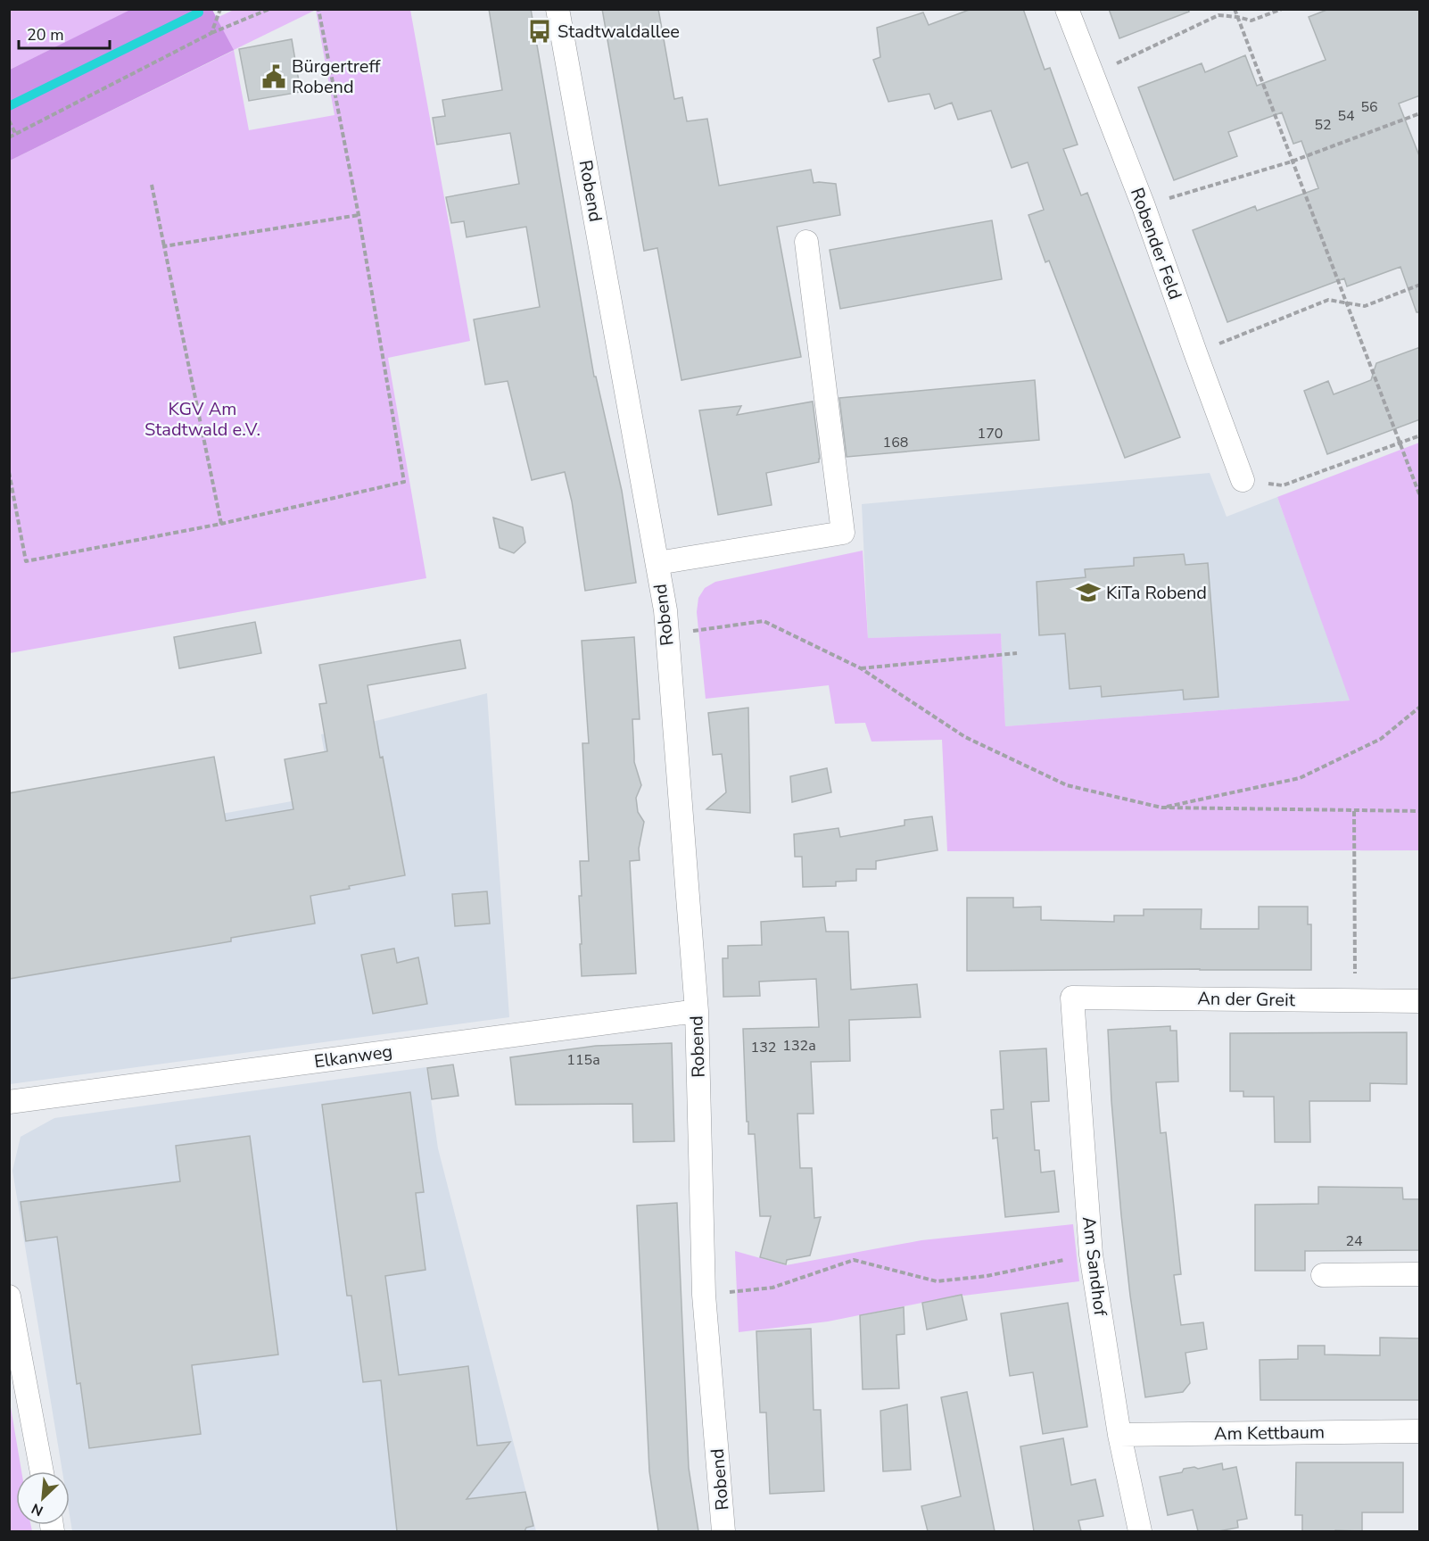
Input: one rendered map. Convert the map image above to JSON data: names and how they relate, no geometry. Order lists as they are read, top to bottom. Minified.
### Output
{"streets":{"street":["Robend","Robender Feld","An der Greit","Elkanweg","Am Sandhof","Am Kettbaum"]},"crossings":[["Robend","Elkanweg"],["An der Greit","Am Sandhof"],["Am Sandhof","Am Kettbaum"]],"parks":["KGV Am Stadtwald e.V."],"places":{"bus stop":["Stadtwaldallee"],"public building":["Bürgertreff Robend"],"school or university":["KiTa Robend"]},"house_numbers":["56","54","52","170","168","132a","132","115a","24"],"scale_bar":"20 m","north":"bottom left"}
